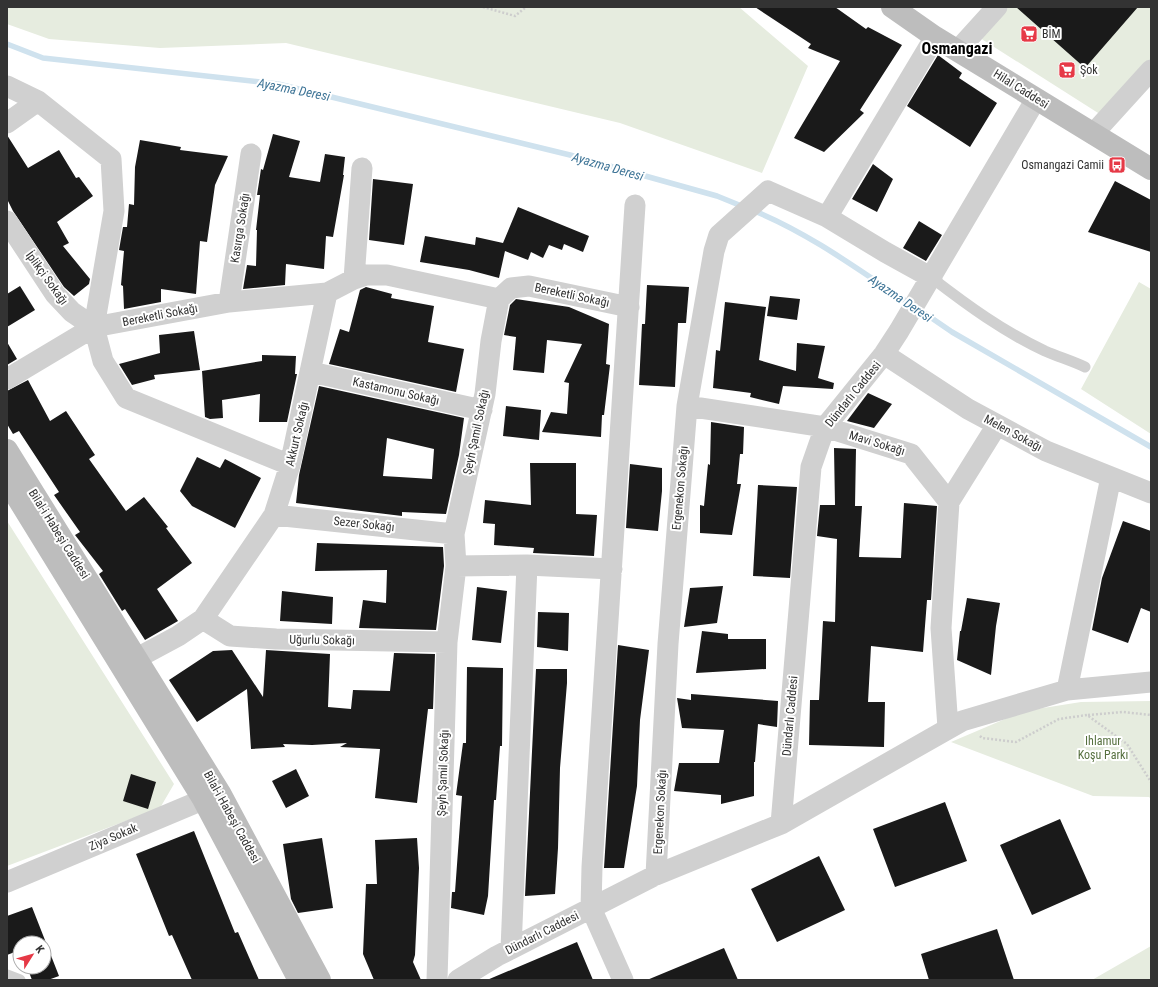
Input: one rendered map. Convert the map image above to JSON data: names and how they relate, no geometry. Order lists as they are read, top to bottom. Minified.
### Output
{"streets":{"street":["Hilal Caddesi","Kasırga Sokağı","İplikçi Sokağı","Bereketli Sokağı","Kastamonu Sokağı","Dündarlı Caddesi","Şeyh Şamil Sokağı","Melen Sokağı","Akkurt Sokağı","Mavi Sokağı","Ergenekon Sokağı","Sezer Sokağı","Bilal-i Habeşi Caddesi","Uğurlu Sokağı","Ziya Sokak"]},"crossings":[["Hilal Caddesi","Dündarlı Caddesi"],["Kasırga Sokağı","Bereketli Sokağı"],["İplikçi Sokağı","Bereketli Sokağı"],["Bereketli Sokağı","Şeyh Şamil Sokağı"],["Bereketli Sokağı","Akkurt Sokağı"],["Kastamonu Sokağı","Şeyh Şamil Sokağı"],["Kastamonu Sokağı","Akkurt Sokağı"],["Dündarlı Caddesi","Melen Sokağı"],["Dündarlı Caddesi","Mavi Sokağı"],["Dündarlı Caddesi","Ergenekon Sokağı"],["Şeyh Şamil Sokağı","Sezer Sokağı"],["Şeyh Şamil Sokağı","Uğurlu Sokağı"],["Akkurt Sokağı","Sezer Sokağı"],["Akkurt Sokağı","Bilal-i Habeşi Caddesi"],["Akkurt Sokağı","Uğurlu Sokağı"],["Mavi Sokağı","Ergenekon Sokağı"],["Bilal-i Habeşi Caddesi","Ziya Sokak"]],"districts":["Osmangazi"],"water":["Ayazma Deresi"],"parks":["Ihlamur Koşu Parkı"],"places":{"supermarket":["BİM","Şok"],"bus stop":["Osmangazi Camii"]},"north":"top right"}
